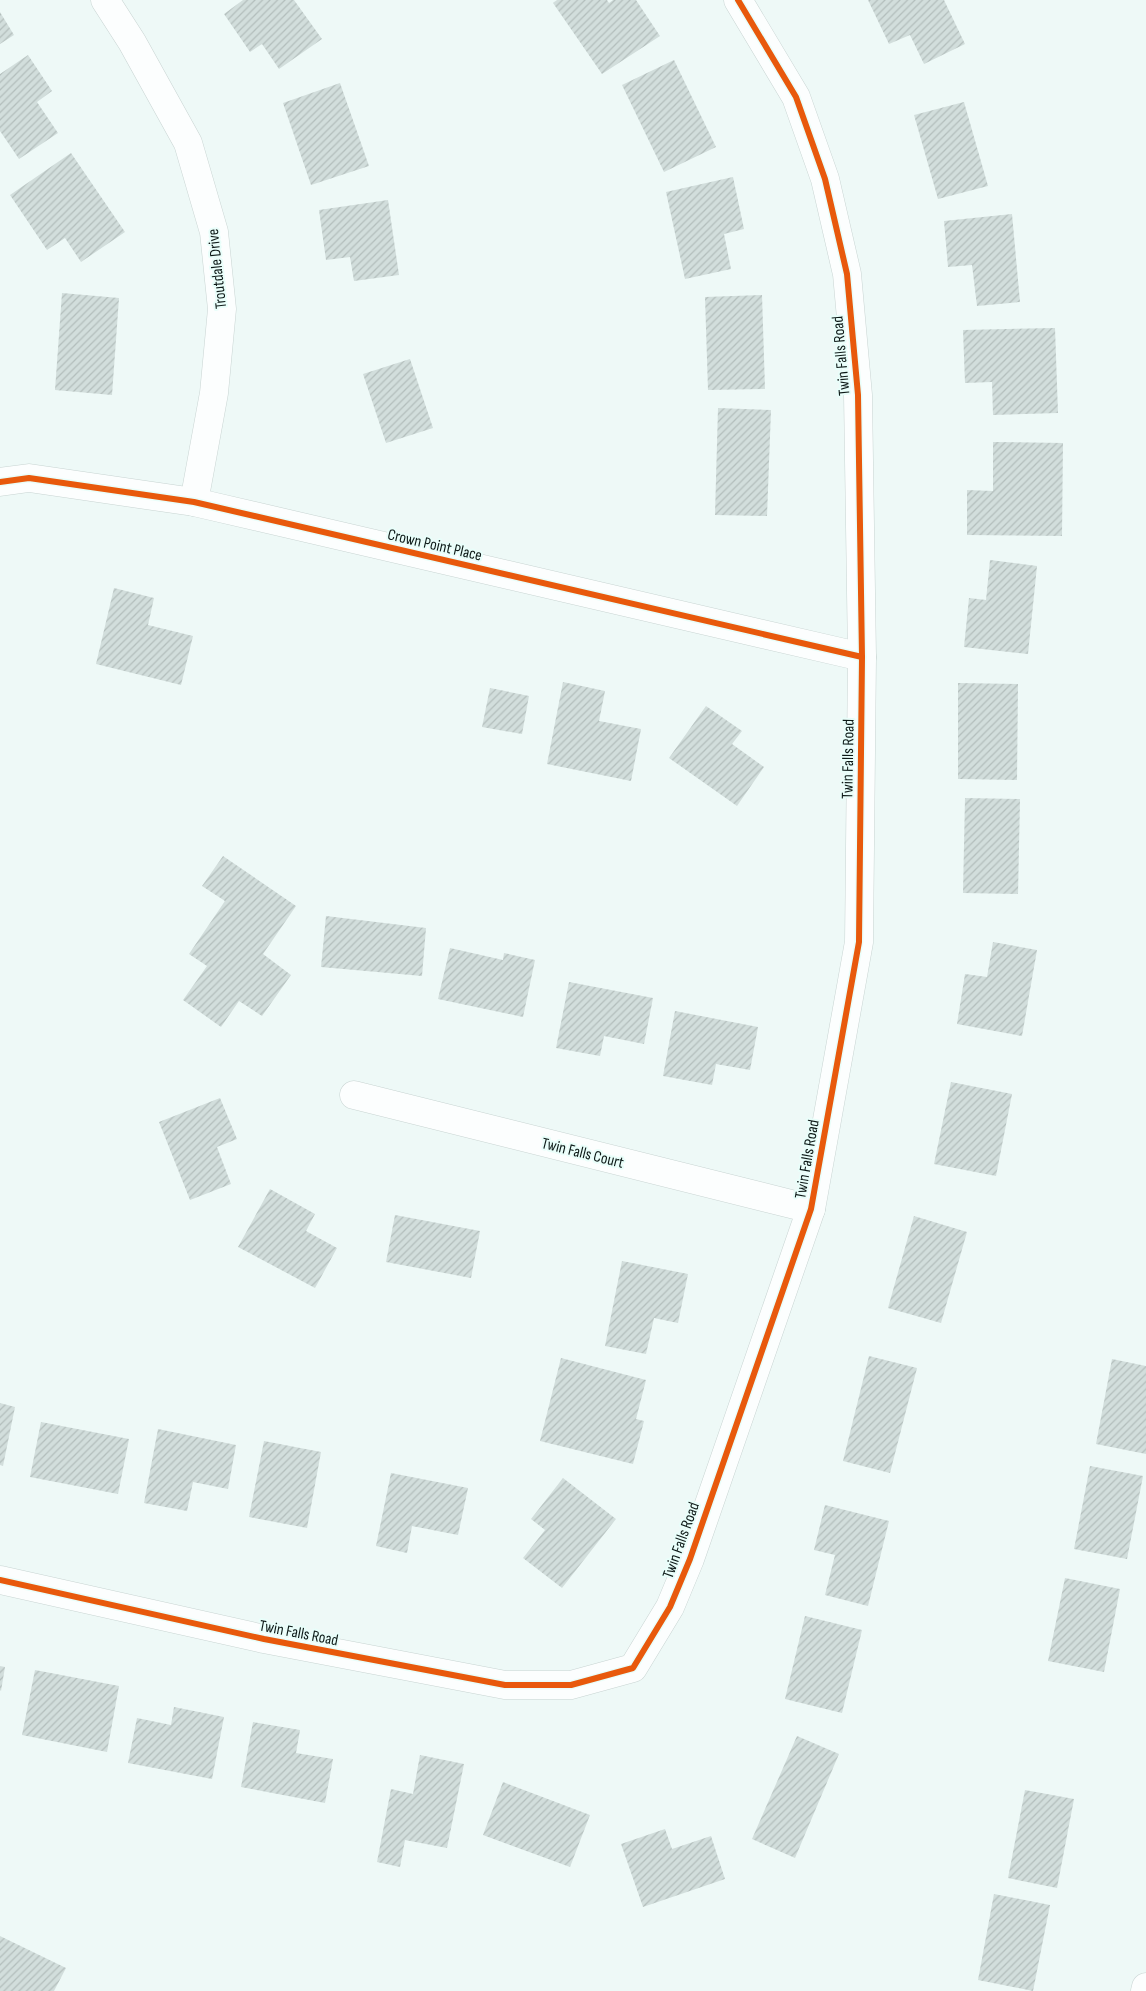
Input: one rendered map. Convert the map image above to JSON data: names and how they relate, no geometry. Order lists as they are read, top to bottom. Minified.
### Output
{"streets":{"street":["Troutdale Drive","Twin Falls Road","Crown Point Place","Twin Falls Court"]},"crossings":[["Troutdale Drive","Crown Point Place"],["Twin Falls Road","Crown Point Place"],["Twin Falls Road","Twin Falls Court"]]}
